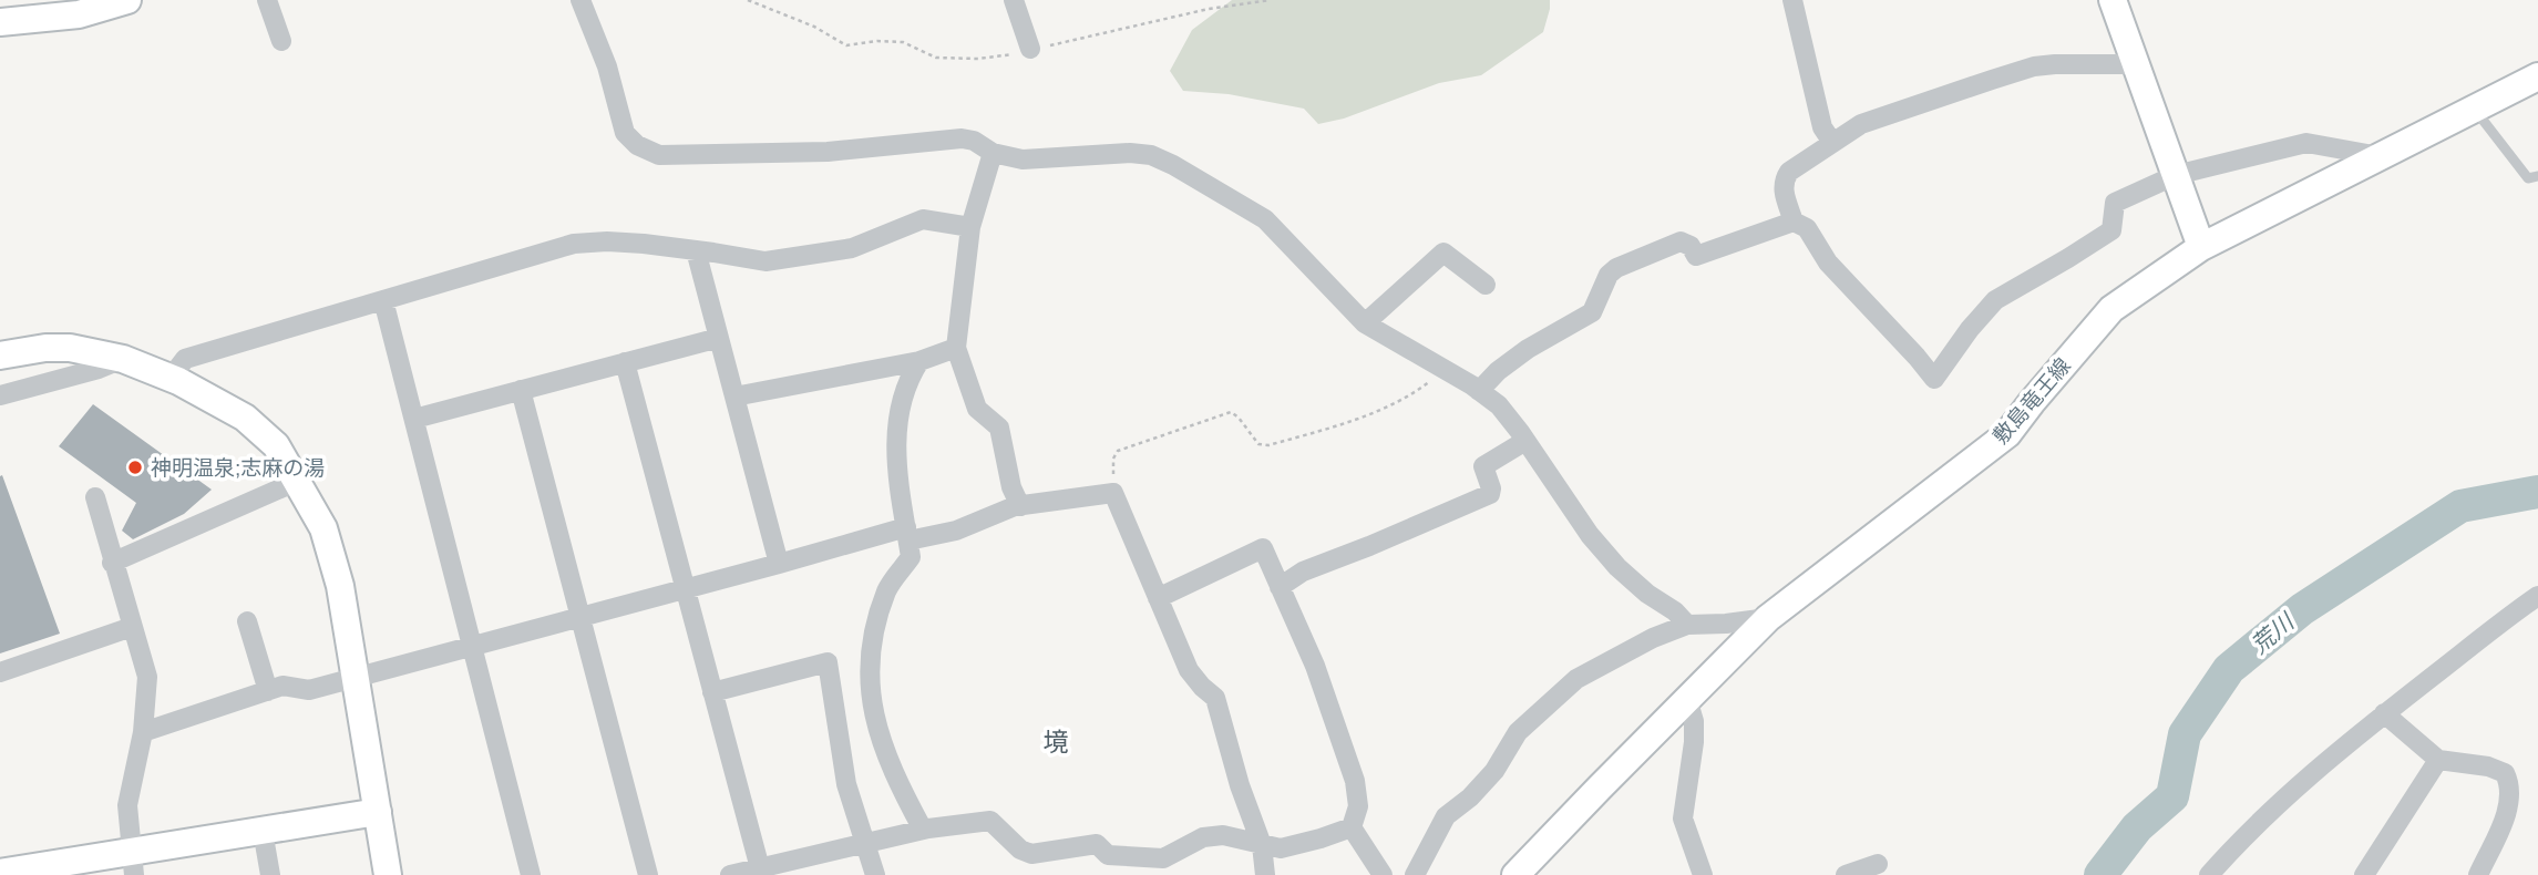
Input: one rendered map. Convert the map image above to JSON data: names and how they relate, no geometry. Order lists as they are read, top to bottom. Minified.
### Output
{"streets":{"street":["敷島竜王線"]},"districts":["境"],"water":["荒川"],"places":["神明温泉;志麻の湯"]}
